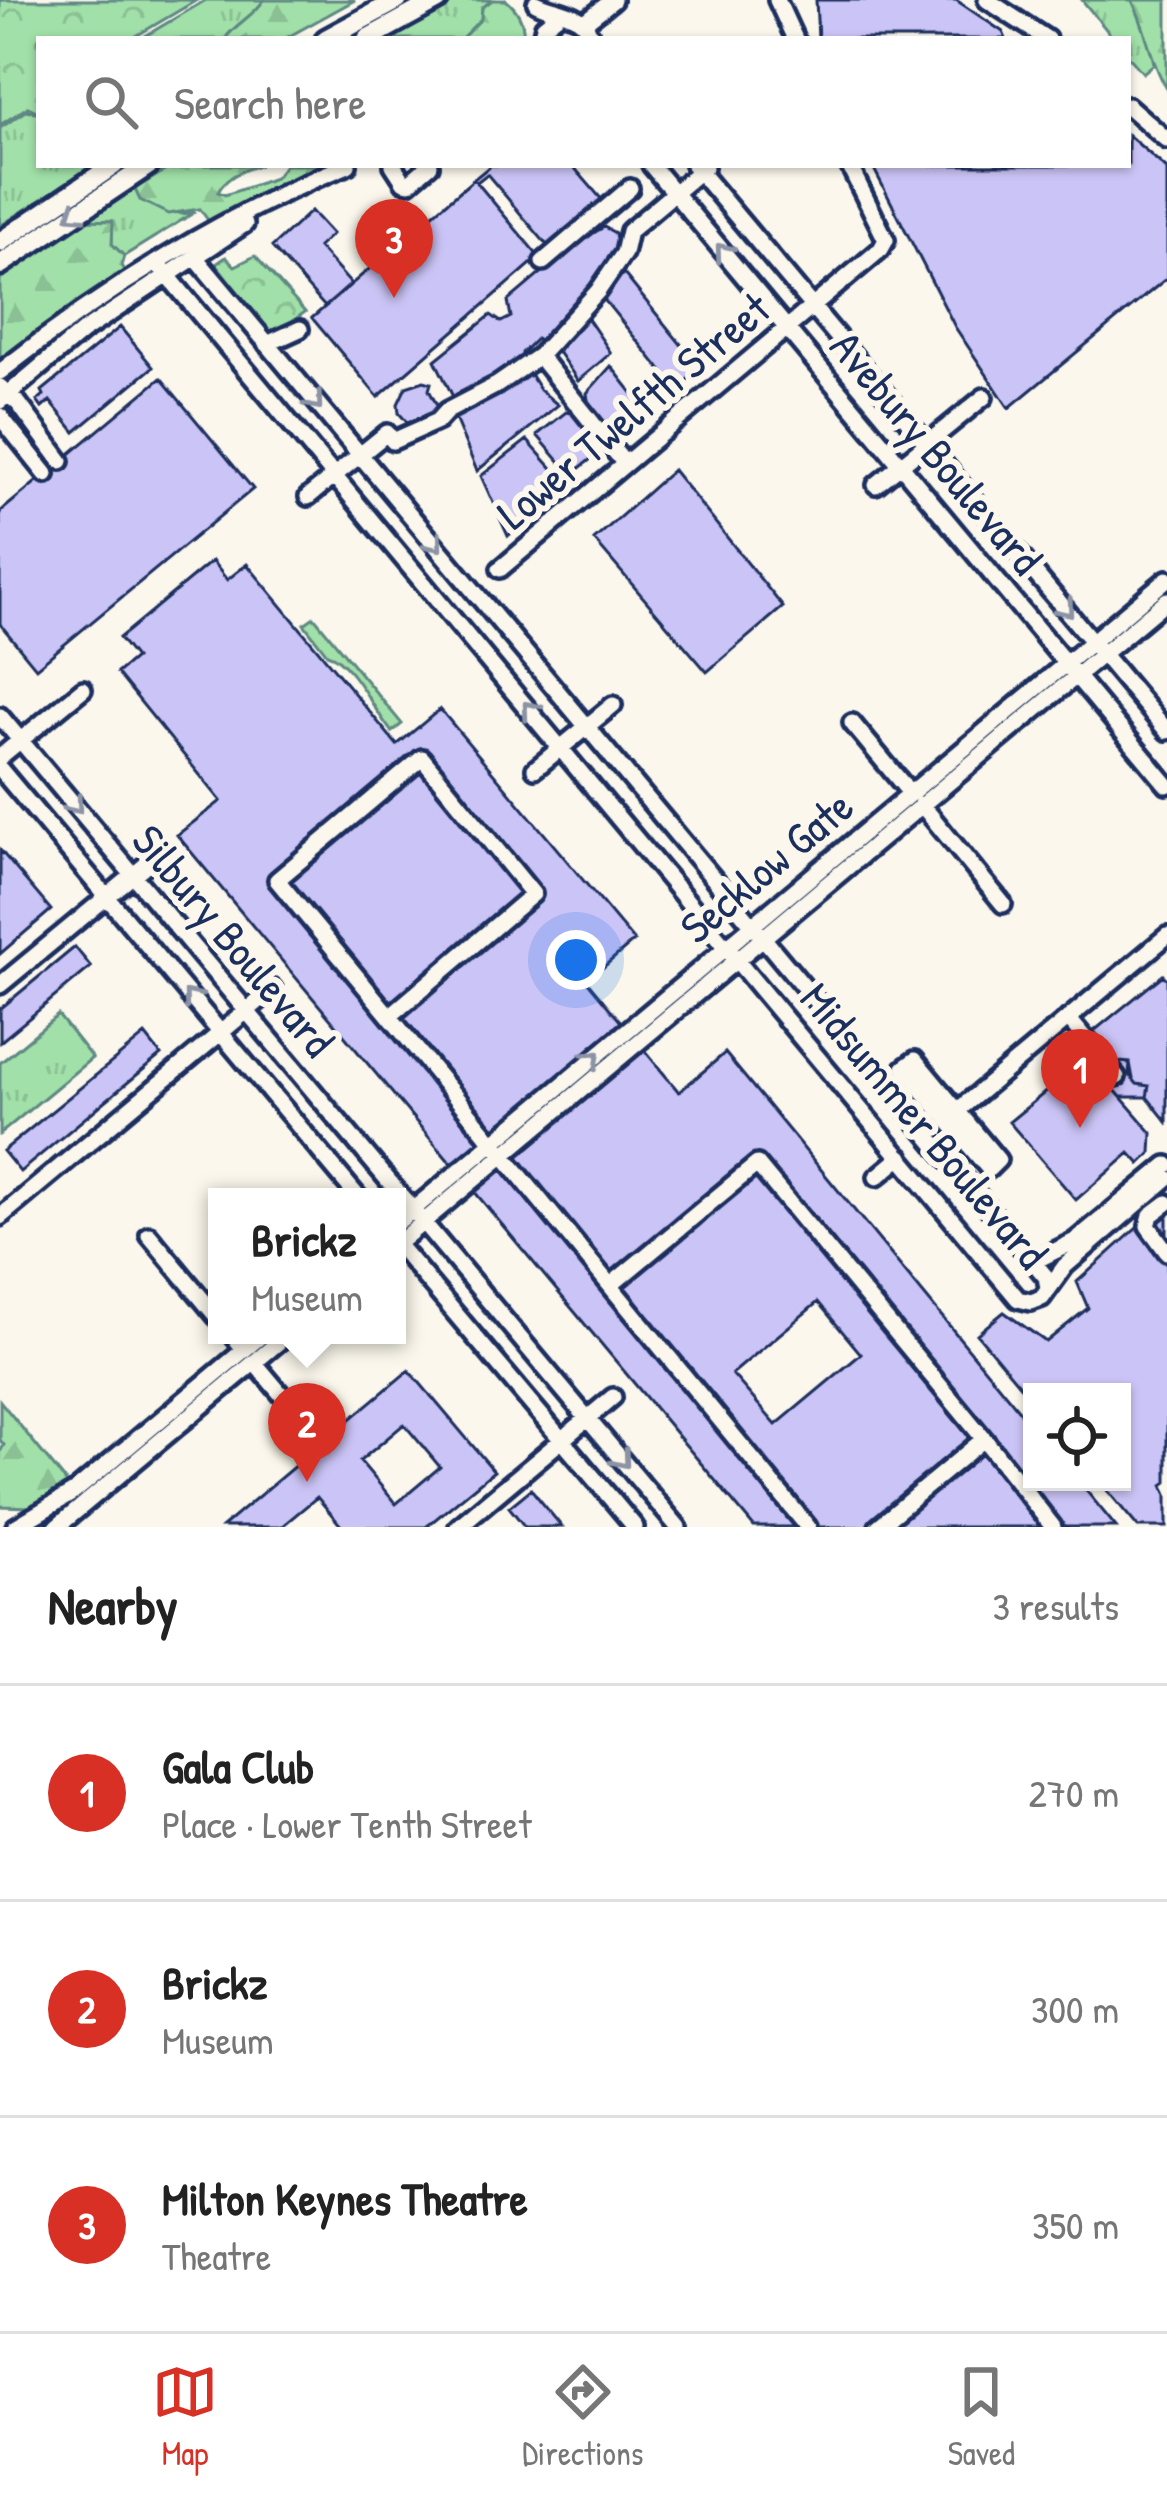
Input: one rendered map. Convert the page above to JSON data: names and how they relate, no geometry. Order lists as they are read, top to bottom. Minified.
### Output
{"streets":{"street":["Lower Twelfth Street","Avebury Boulevard","Secklow Gate","Silbury Boulevard","Midsummer Boulevard"]},"crossings":[["Lower Twelfth Street","Avebury Boulevard"],["Avebury Boulevard","Secklow Gate"],["Secklow Gate","Silbury Boulevard"],["Secklow Gate","Midsummer Boulevard"]],"page":{"search":"Search here","pins":["3","1","2"],"popup":["Brickz","Museum"],"heading":["Nearby","3 results"],"list":[{"mark":"1","name":"Gala Club","note":"Place · Lower Tenth Street","value":"270 m"},{"mark":"2","name":"Brickz","note":"Museum","value":"300 m"},{"mark":"3","name":"Milton Keynes Theatre","note":"Theatre","value":"350 m"}],"nav":["Map","Directions","Saved"]}}
